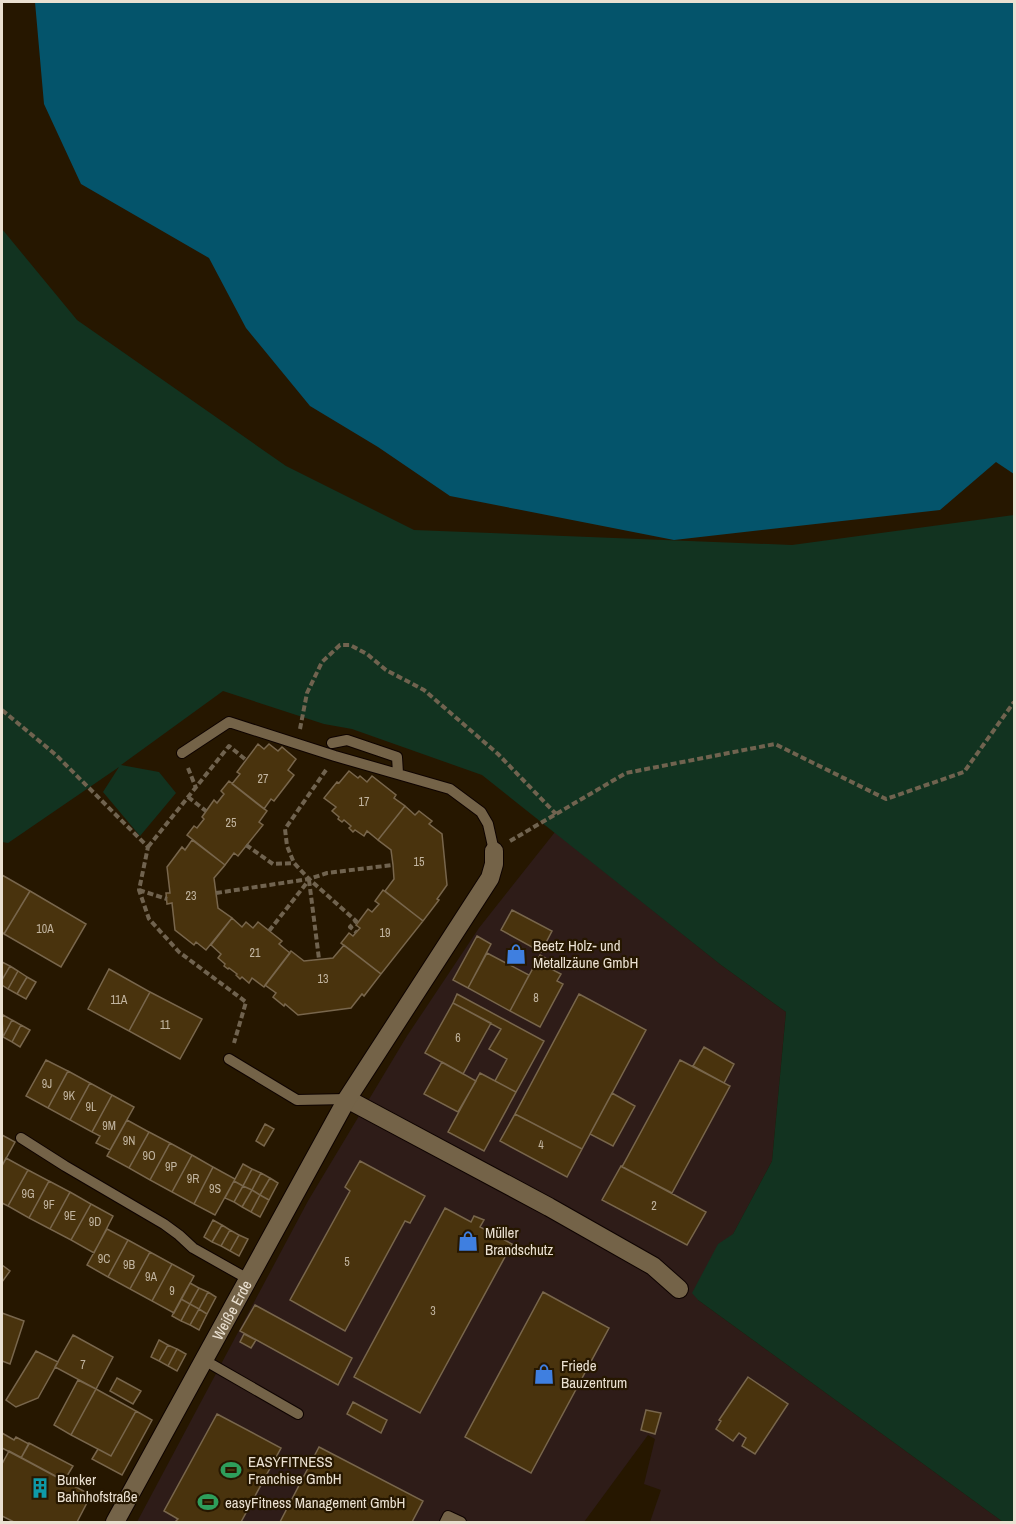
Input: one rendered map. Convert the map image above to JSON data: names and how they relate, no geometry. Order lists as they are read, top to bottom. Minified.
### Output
{"streets":{"street":["Weiße Erde"]},"places":{"shop":["Beetz Holz- und Metallzäune GmbH","Müller Brandschutz","Friede Bauzentrum"],"sports":["EASYFITNESS Franchise GmbH","easyFitness Management GmbH"],"building":["Bunker Bahnhofstraße"]},"house_numbers":["27","17","25","15","23","10A","19","21","13","8","11A","11","6","9J","9K","9L","9M","9N","4","9O","9P","9R","9S","9G","9F","2","9E","9D","9C","5","9B","9A","9","3","7"]}
